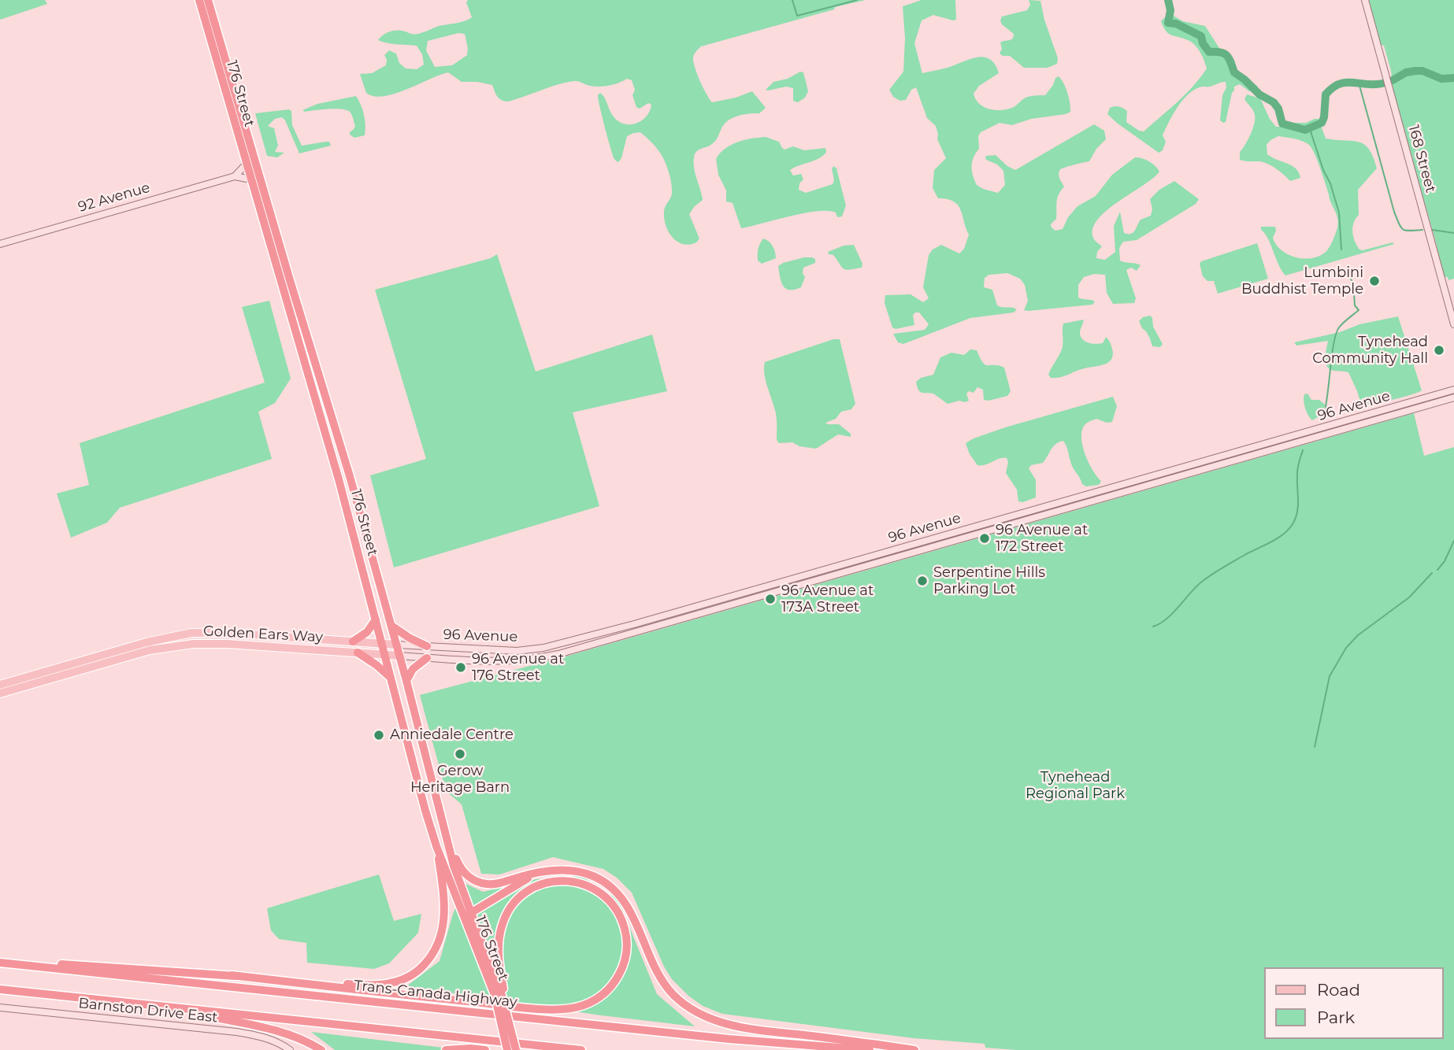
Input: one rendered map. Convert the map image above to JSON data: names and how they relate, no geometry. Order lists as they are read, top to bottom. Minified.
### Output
{"streets":{"highway":["176 Street","Trans-Canada Highway"],"main road":["168 Street","92 Avenue","96 Avenue","Golden Ears Way","Barnston Drive East"]},"crossings":[["176 Street","92 Avenue"],["176 Street","96 Avenue"],["176 Street","Golden Ears Way"],["96 Avenue","Golden Ears Way"]],"parks":["Tynehead Regional Park"],"places":["Lumbini Buddhist Temple","Tynehead Community Hall","96 Avenue at 172 Street","Serpentine Hills Parking Lot","96 Avenue at 173A Street","96 Avenue at 176 Street","Anniedale Centre","Gerow Heritage Barn"],"legend":["Road","Park"]}
